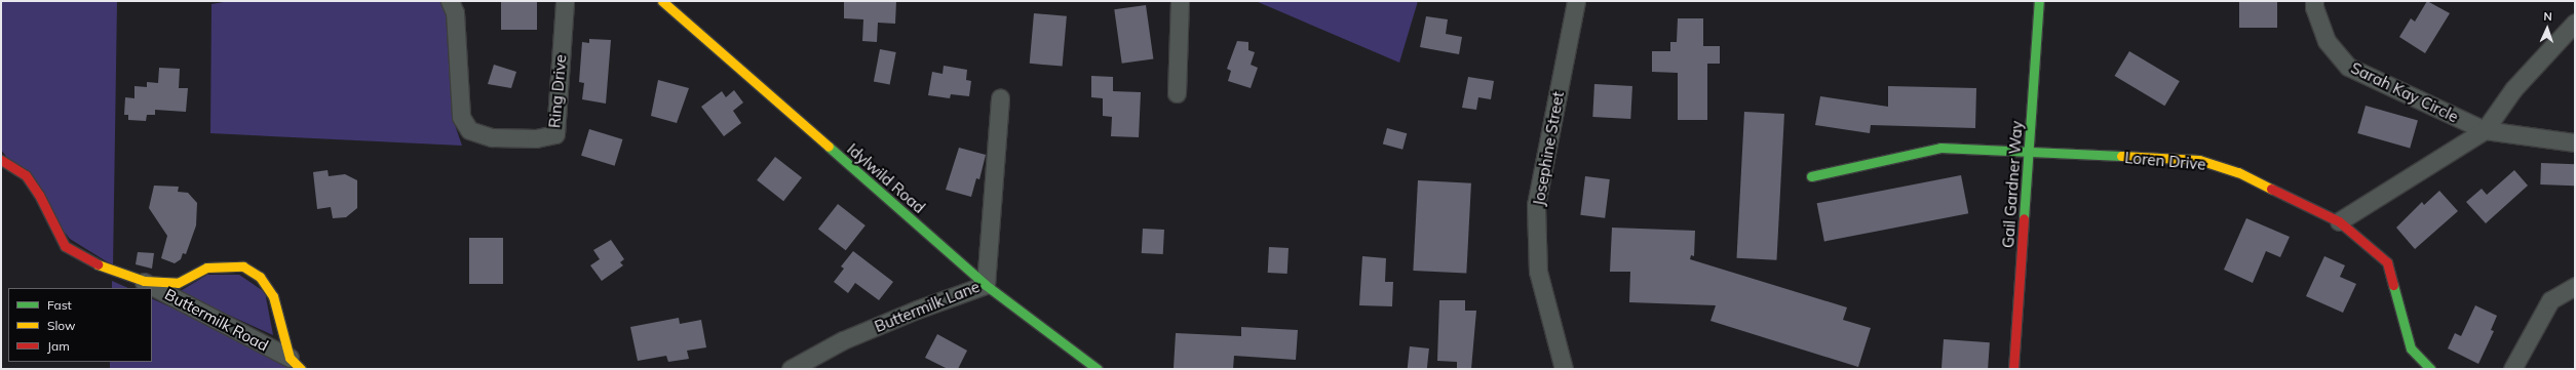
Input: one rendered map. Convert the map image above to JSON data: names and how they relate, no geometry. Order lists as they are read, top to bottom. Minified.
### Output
{"streets":{"street":["Ring Drive","Sarah Kay Circle","Josephine Street","Loren Drive","Idylwild Road","Gail Gardner Way","Buttermilk Lane","Buttermilk Road"]},"crossings":[["Loren Drive","Gail Gardner Way"],["Idylwild Road","Buttermilk Lane"]],"legend":["Fast","Slow","Jam"],"north":"top"}
